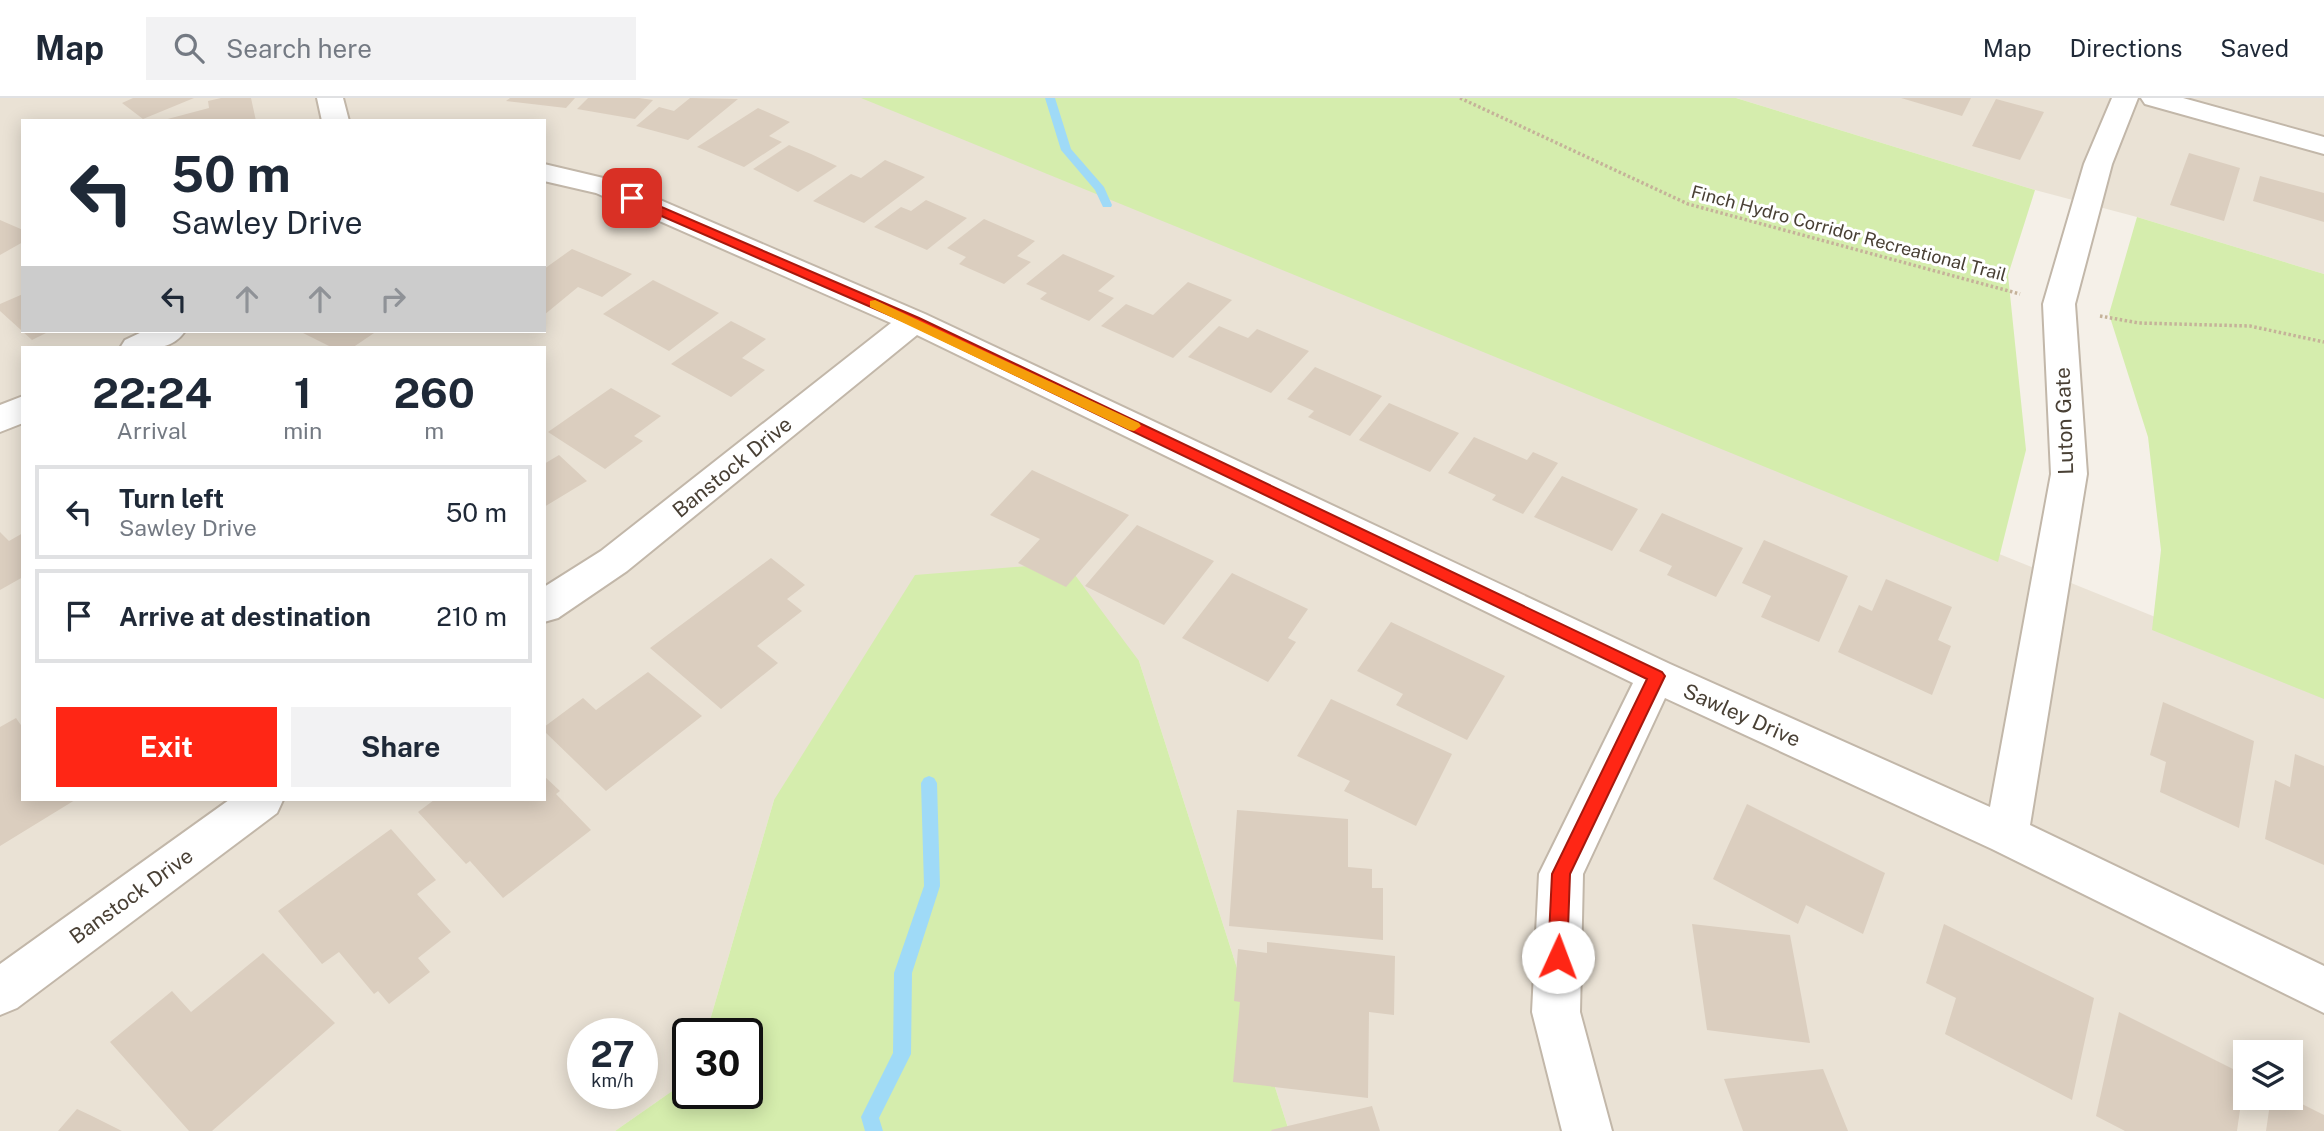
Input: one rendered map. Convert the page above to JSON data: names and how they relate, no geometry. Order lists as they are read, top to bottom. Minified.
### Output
{"streets":{"street":["Luton Gate","Banstock Drive","Sawley Drive"],"path":["Finch Hydro Corridor Recreational Trail"]},"crossings":[["Luton Gate","Sawley Drive"],["Banstock Drive","Sawley Drive"]],"page":{"header":"Map","search":"Search here","nav":["Map","Directions","Saved"],"turn":["50 m","Sawley Drive"],"eta":["22:24","Arrival","1","min","260","m"],"list":[{"name":"Turn left","note":"Sawley Drive","value":"50 m"},{"name":"Arrive at destination","value":"210 m"}],"buttons":["Exit","Share"],"speed":"27 km/h","limit":"30"}}
